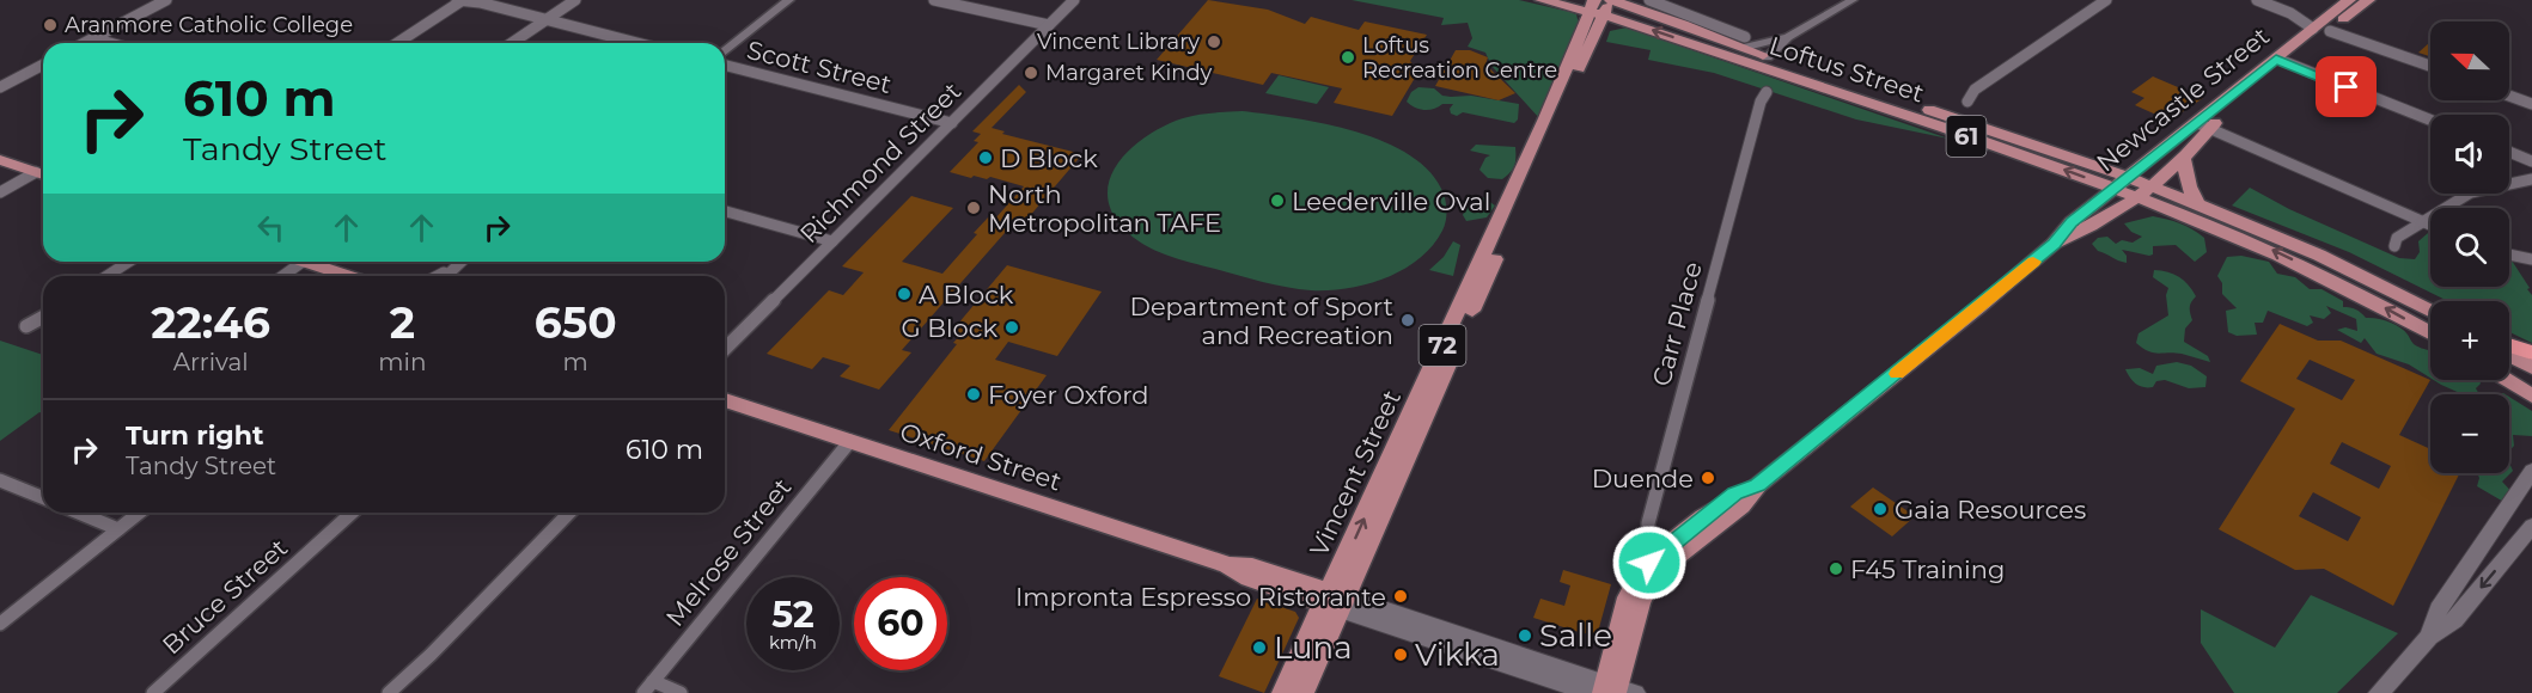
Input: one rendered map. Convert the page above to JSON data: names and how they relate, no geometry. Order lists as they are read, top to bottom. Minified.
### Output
{"streets":{"main road":["Loftus Street","Newcastle Street","61","72","Oxford Street","Vincent Street"],"street":["Scott Street","Richmond Street","Carr Place","Melrose Street","Bruce Street"]},"crossings":[["Scott Street","Richmond Street"],["Loftus Street","Newcastle Street"],["Loftus Street","Vincent Street"],["Newcastle Street","Carr Place"],["Newcastle Street","Oxford Street"],["Oxford Street","Vincent Street"],["Oxford Street","Melrose Street"]],"places":["Aranmore Catholic College","Vincent Library","Loftus Recreation Centre","Margaret Kindy","D Block","Leederville Oval","North Metropolitan TAFE","A Block","Department of Sport and Recreation","G Block","Foyer Oxford","Duende","Gaia Resources","F45 Training","Impronta Espresso Ristorante","Salle","Luna","Vikka"],"north":"left","page":{"map_buttons":["+","−"],"turn":["610 m","Tandy Street"],"eta":["22:46","Arrival","2","min","650","m"],"list":[{"name":"Turn right","note":"Tandy Street","value":"610 m"}],"speed":"52 km/h","limit":"60"}}
